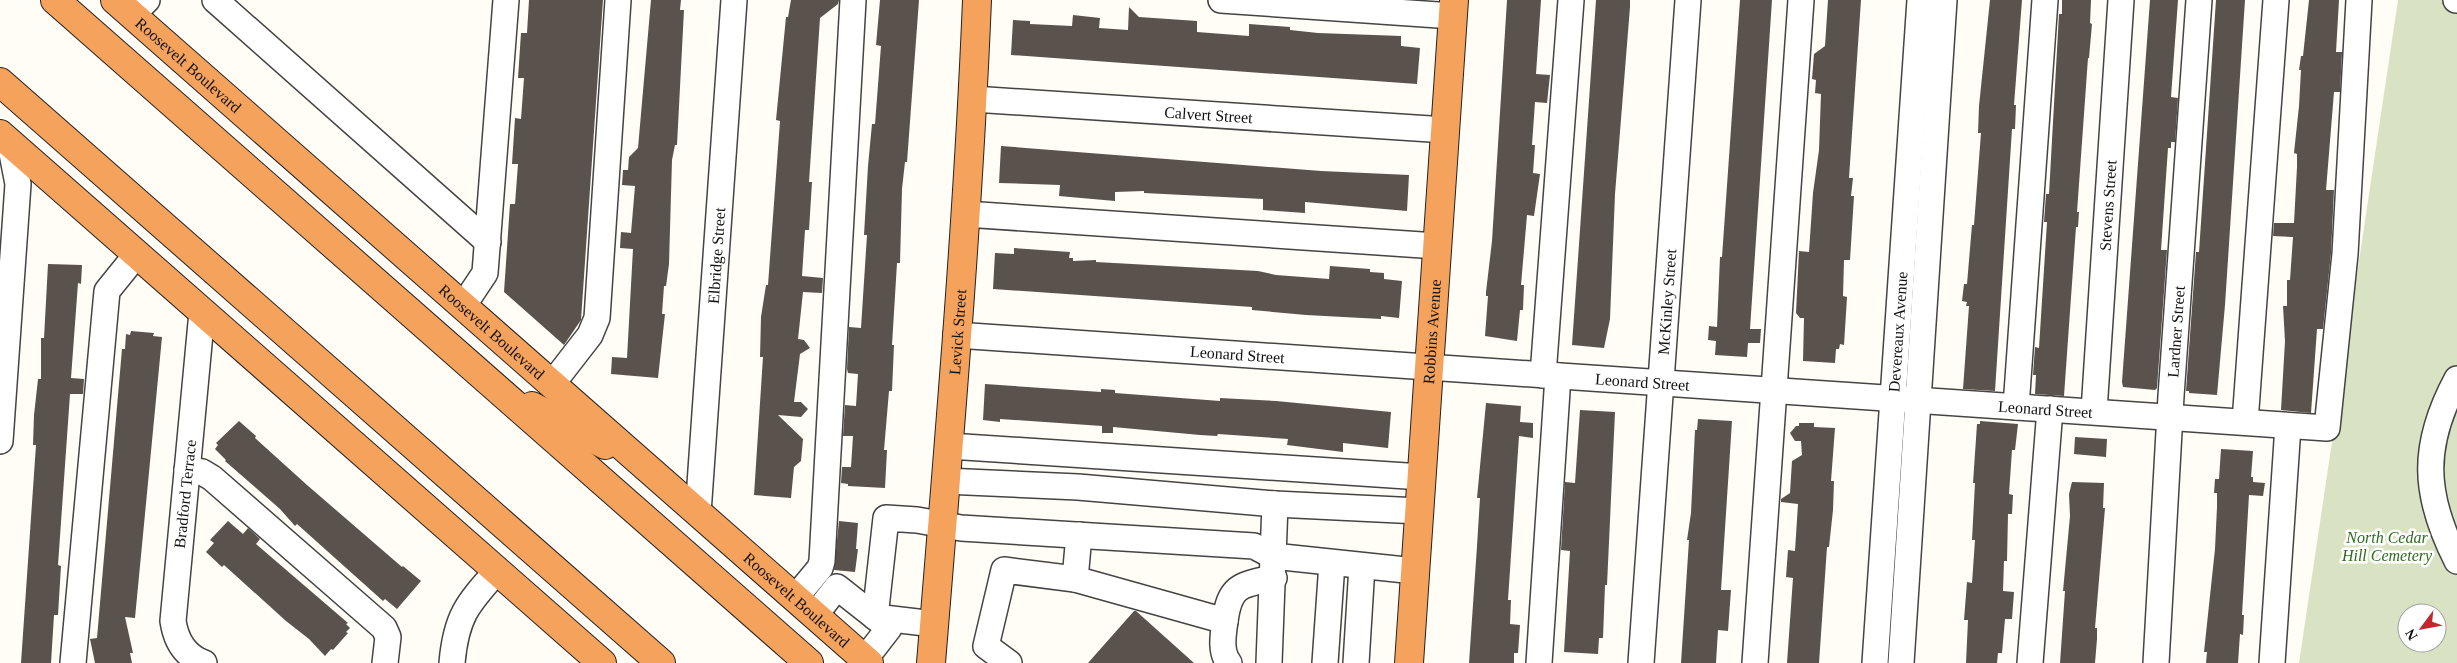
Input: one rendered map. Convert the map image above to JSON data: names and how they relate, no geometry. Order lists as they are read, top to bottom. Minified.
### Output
{"streets":{"highway":["Roosevelt Boulevard","Levick Street","Robbins Avenue"],"street":["Calvert Street","Stevens Street","Elbridge Street","McKinley Street","Devereaux Avenue","Lardner Street","Leonard Street","Bradford Terrace"]},"crossings":[["Roosevelt Boulevard","Elbridge Street"],["Calvert Street","Levick Street"],["Calvert Street","Robbins Avenue"],["Stevens Street","Leonard Street"],["McKinley Street","Leonard Street"],["Devereaux Avenue","Leonard Street"],["Lardner Street","Leonard Street"],["Levick Street","Leonard Street"],["Robbins Avenue","Leonard Street"]],"parks":["North Cedar Hill Cemetery"],"north":"bottom left"}
